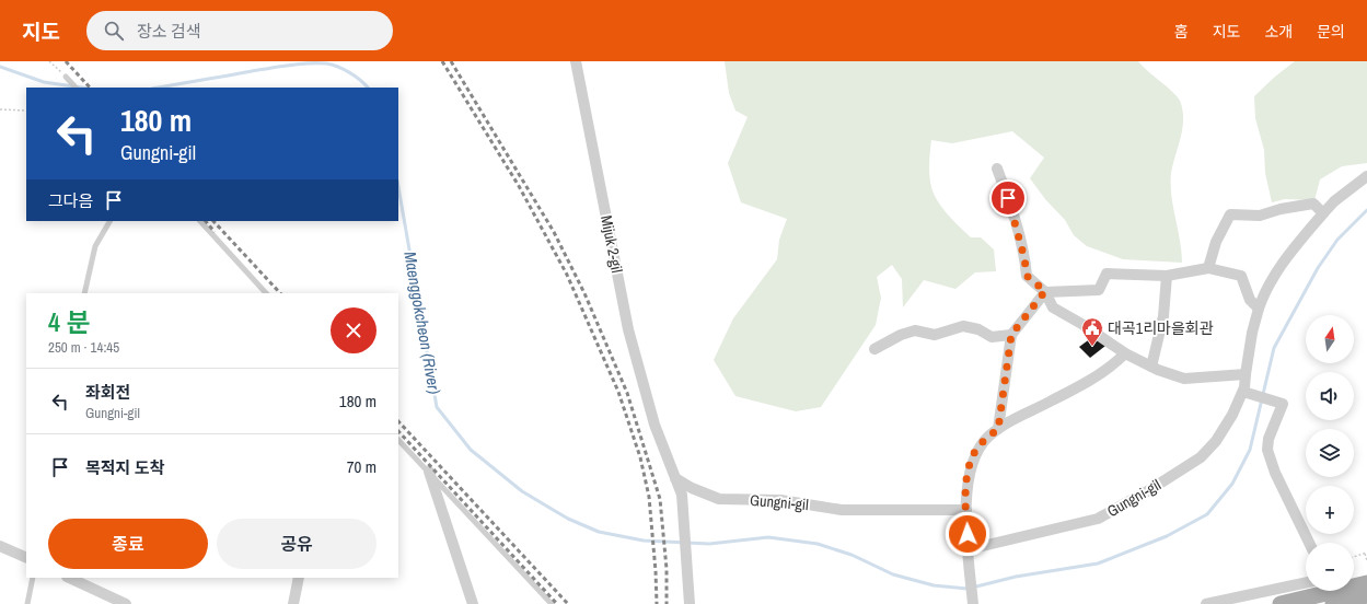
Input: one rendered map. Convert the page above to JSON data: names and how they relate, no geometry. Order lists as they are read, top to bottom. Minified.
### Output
{"streets":{"street":["Mijuk 2-gil","Gungni-gil"]},"crossings":[["Mijuk 2-gil","Gungni-gil"]],"water":["Maenggokcheon (River)"],"places":{"public building":["대곡1리마을회관"]},"north":"top","page":{"header":"지도","search":"장소 검색","nav":["홈","지도","소개","문의"],"turn":["180 m","Gungni-gil"],"then":"그다음","heading":["4 분","250 m · 14:45"],"map_buttons":["+","−"],"list":[{"name":"좌회전","note":"Gungni-gil","value":"180 m"},{"name":"목적지 도착","value":"70 m"}],"buttons":["종료","공유"]}}
